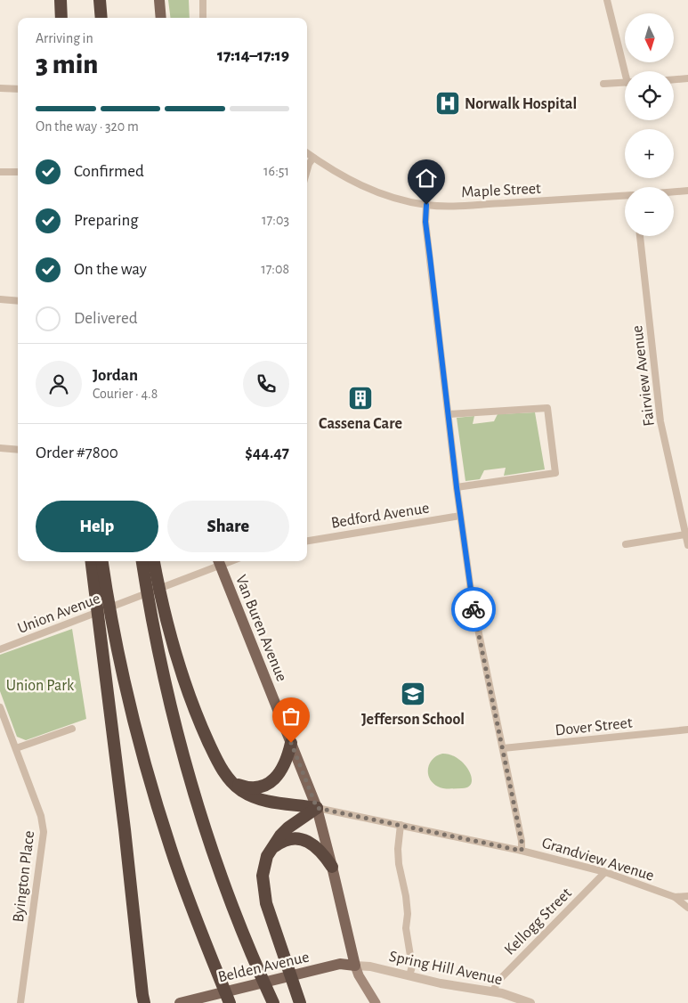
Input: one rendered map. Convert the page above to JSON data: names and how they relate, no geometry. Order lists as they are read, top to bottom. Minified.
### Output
{"streets":{"main road":["Van Buren Avenue","Belden Avenue"],"street":["Maple Street","Fairview Avenue","Bedford Avenue","Union Avenue","Dover Street","Grandview Avenue","Byington Place","Kellogg Street","Spring Hill Avenue"]},"crossings":[["Union Avenue","Van Buren Avenue"],["Van Buren Avenue","Grandview Avenue"],["Van Buren Avenue","Belden Avenue"],["Van Buren Avenue","Spring Hill Avenue"],["Grandview Avenue","Kellogg Street"],["Kellogg Street","Spring Hill Avenue"],["Belden Avenue","Spring Hill Avenue"]],"parks":["Union Park"],"places":{"hospital":["Norwalk Hospital"],"building":["Cassena Care"],"school or university":["Jefferson School"]},"north":"bottom","page":{"map_buttons":["+","−"],"heading":["3 min","Arriving in","17:14–17:19"],"panel":["Jordan","Courier · 4.8","Order #7800","$44.47"],"bar":"On the way · 320 m","list":[["Confirmed","16:51"],["Preparing","17:03"],["On the way","17:08"],"Delivered"],"buttons":["Help","Share"]}}
